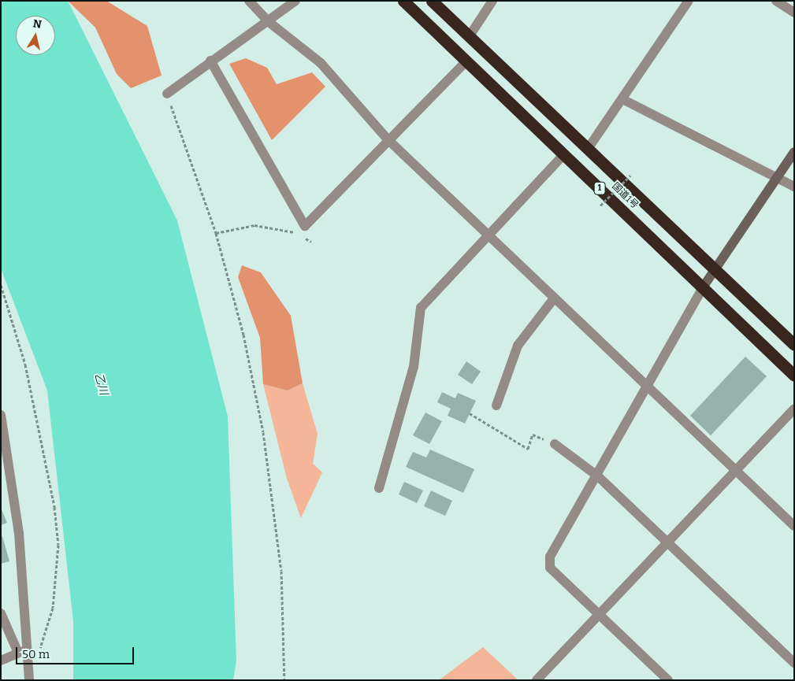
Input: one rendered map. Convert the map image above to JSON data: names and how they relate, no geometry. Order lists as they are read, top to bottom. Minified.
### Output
{"streets":{"highway":["1","国道1号"]},"water":["乙川"],"scale_bar":"50 m","north":"top"}
